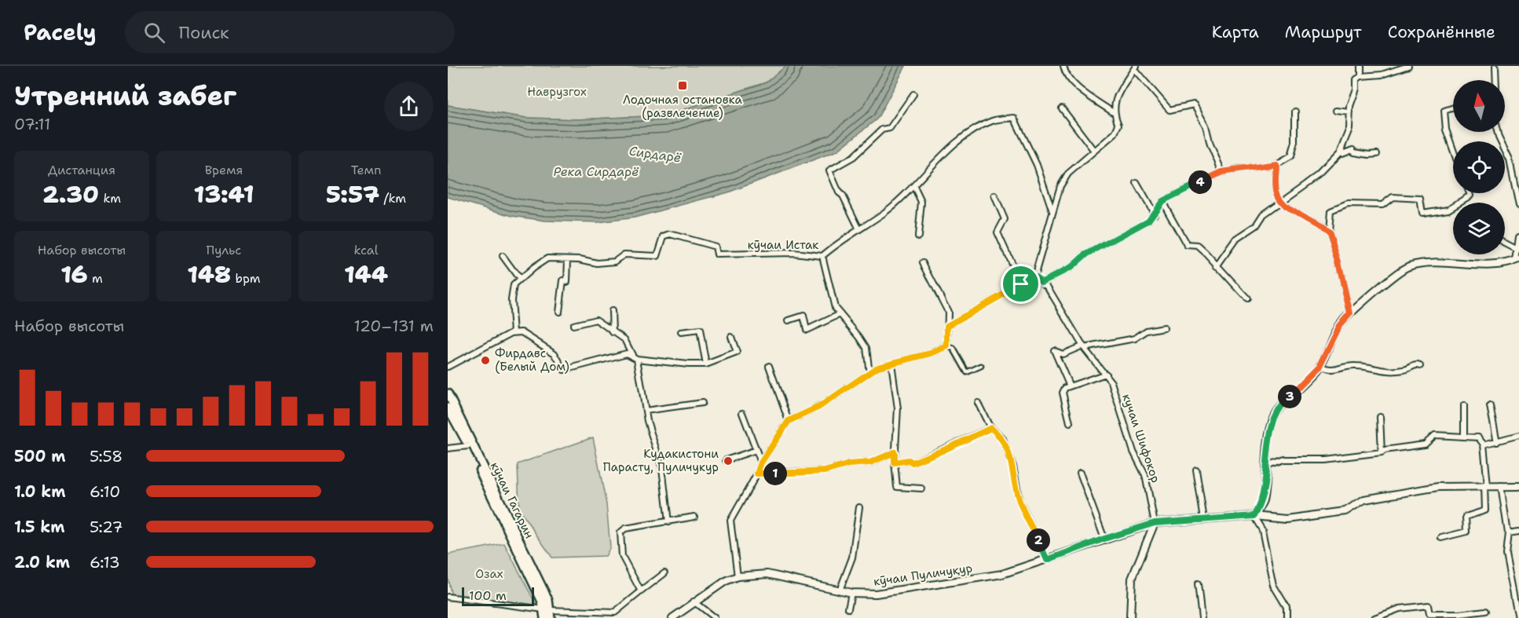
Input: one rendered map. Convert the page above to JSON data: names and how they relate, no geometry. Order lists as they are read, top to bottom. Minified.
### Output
{"streets":{"highway":["кӯчаи Гагарин"],"street":["кӯчаи Истак","кучаи Шифокор","кӯчаи Пуличуқур"]},"crossings":[["кучаи Шифокор","кӯчаи Пуличуқур"]],"water":["Сирдарё","Река Сирдарё"],"parks":["Наврузгох","Озах"],"places":{"transit":["Лодочная остановка (развлечение)"],"other":["Фирдавс (Белый Дом)","Кудакистони Парасту, Пуличукур"]},"scale_bar":"100 m","north":"top","page":{"header":"Pacely","search":"Поиск","nav":["Карта","Маршрут","Сохранённые"],"heading":["Утренний забег","07:11"],"stats":[["Дистанция","2.30 km"],["Время","13:41"],["Темп","5:57 /km"],["Набор высоты","16 m"],["Пульс","148 bpm"],["kcal","144"]],"pins":["4","3","1","2"],"chart":["Набор высоты","120–131 m"],"list":[{"name":"500 m","note":"5:58"},{"name":"1.0 km","note":"6:10"},{"name":"1.5 km","note":"5:27"},{"name":"2.0 km","note":"6:13"}],"scale":"100 m"}}
